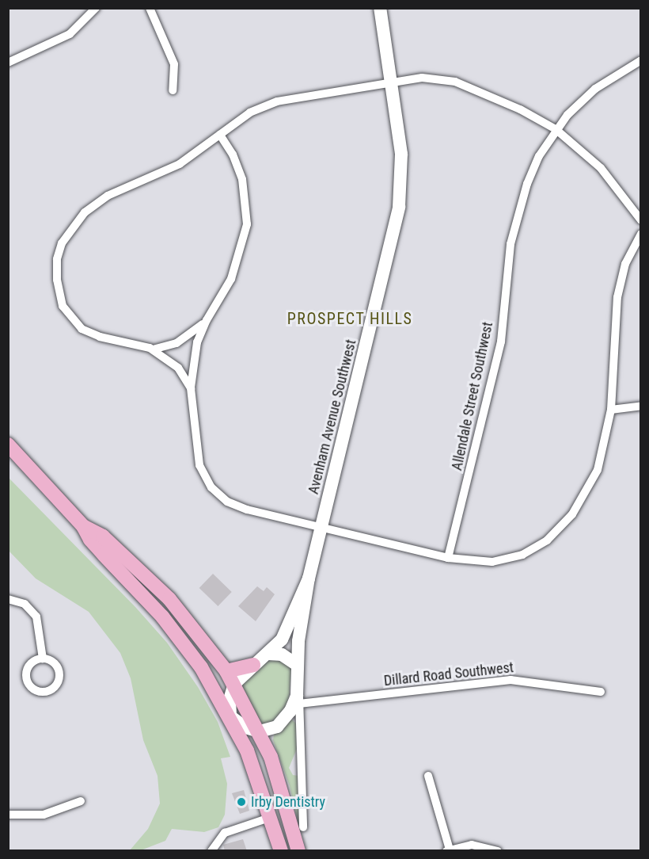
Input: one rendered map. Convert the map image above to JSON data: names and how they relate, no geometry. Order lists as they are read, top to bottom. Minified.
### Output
{"streets":{"street":["Allendale Street Southwest","Avenham Avenue Southwest","Dillard Road Southwest"]},"crossings":[["Avenham Avenue Southwest","Dillard Road Southwest"]],"districts":["PROSPECT HILLS"],"places":["Irby Dentistry"]}
